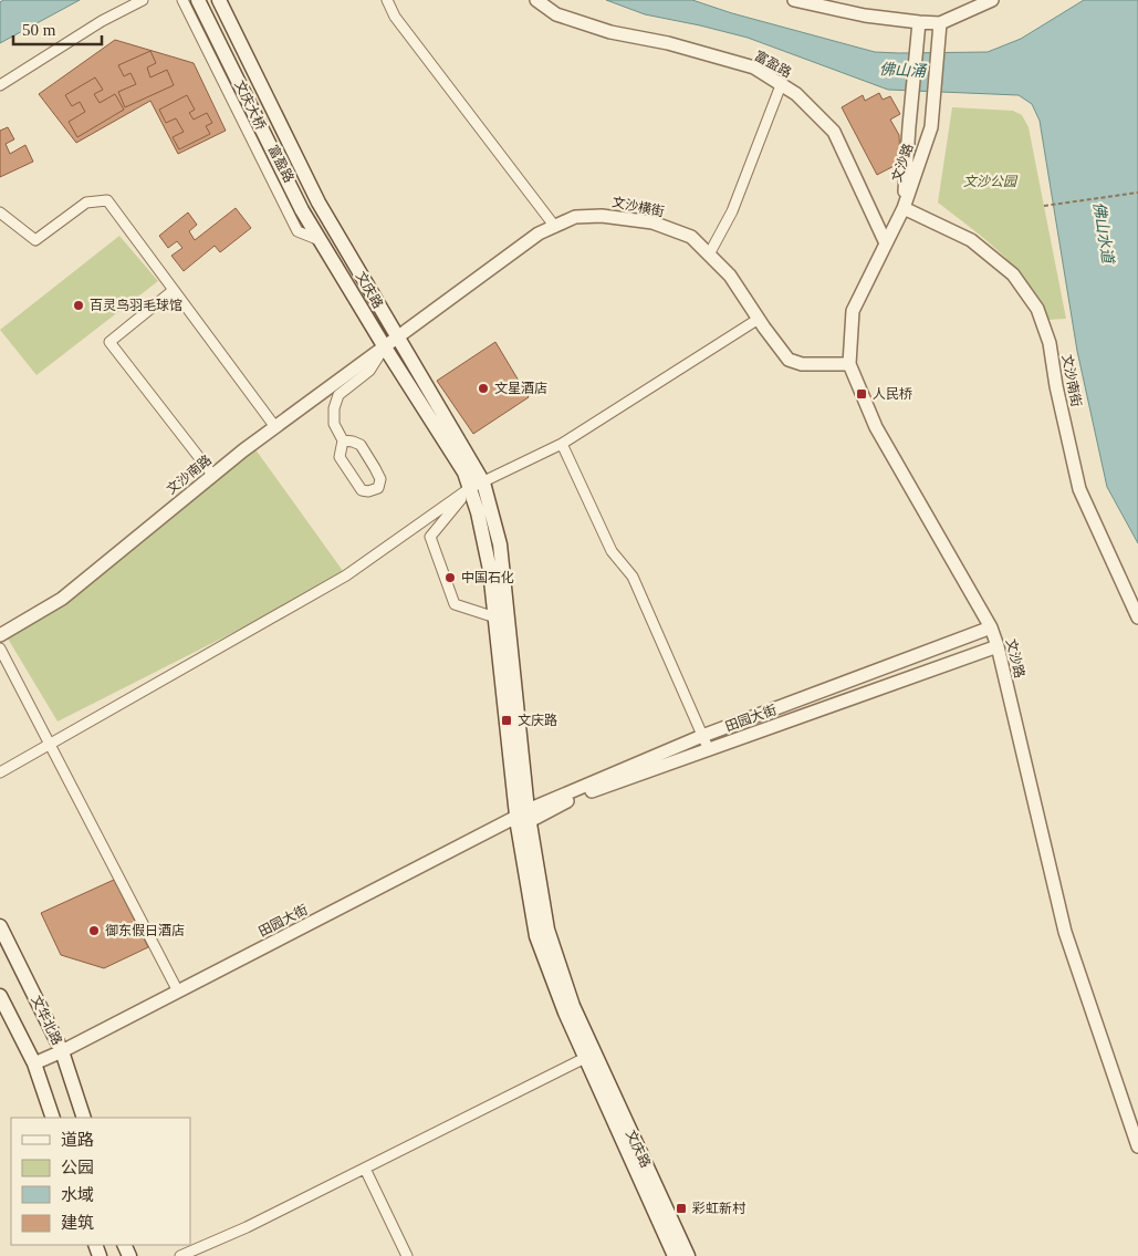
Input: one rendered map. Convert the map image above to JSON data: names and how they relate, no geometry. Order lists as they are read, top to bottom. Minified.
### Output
{"streets":{"main road":["文庆大桥","文庆路","文华北路"],"street":["富盈路","文沙路","文沙横街","文沙南街","文沙南路","田园大街"]},"crossings":[["富盈路","文沙路"],["富盈路","文庆路"],["文庆大桥","文庆路"],["文沙路","文沙横街"],["文沙路","文沙南街"],["文沙路","田园大街"],["文沙横街","文庆路"],["文沙横街","文沙南路"],["文庆路","文沙南路"],["文庆路","田园大街"],["田园大街","文华北路"]],"water":["佛山涌","佛山水道"],"parks":["文沙公园"],"places":{"other":["百灵鸟羽毛球馆","文星酒店","中国石化","御东假日酒店"],"transit":["人民桥","文庆路","彩虹新村"]},"legend":["道路","公园","水域","建筑"],"scale_bar":"50 m"}
